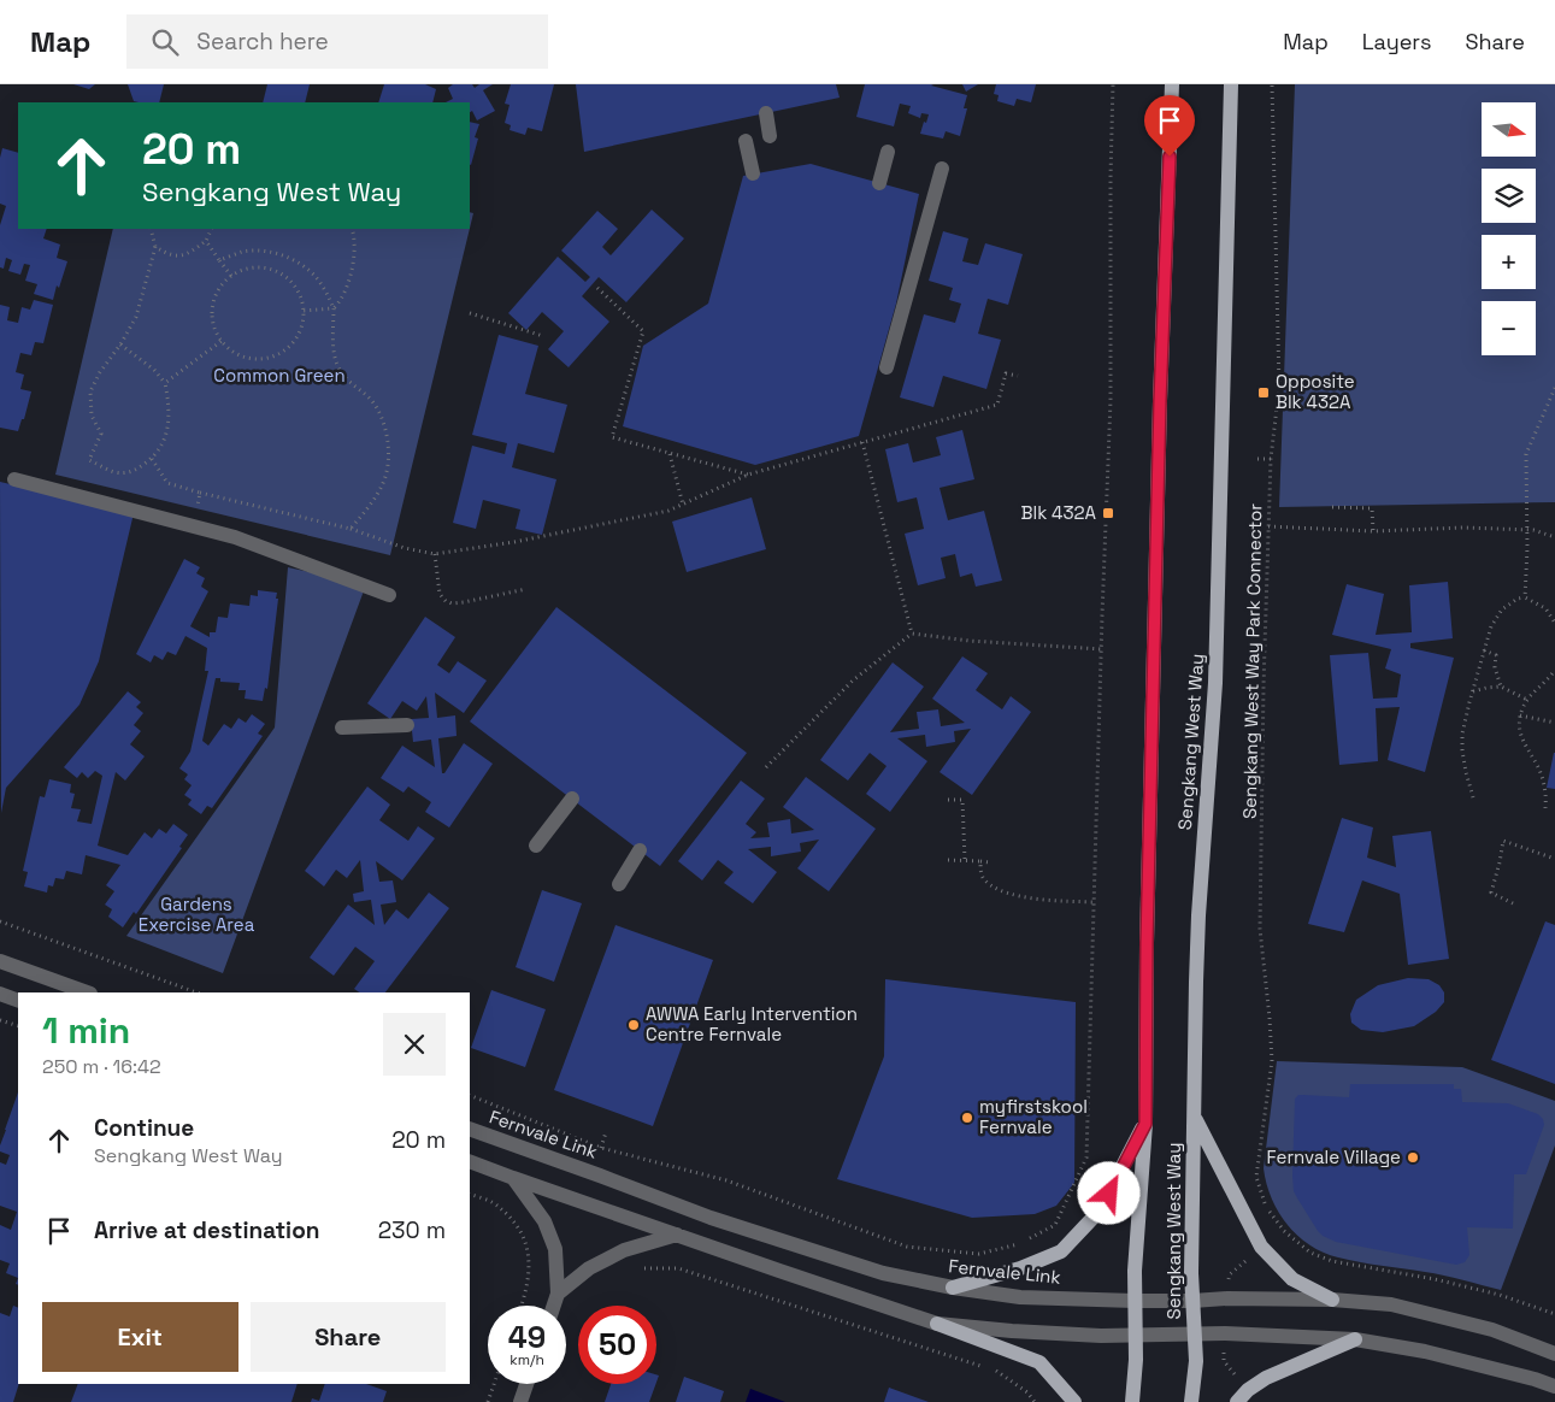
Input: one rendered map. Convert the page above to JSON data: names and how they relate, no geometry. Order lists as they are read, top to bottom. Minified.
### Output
{"streets":{"main road":["Sengkang West Way"],"street":["Fernvale Link"],"path":["Sengkang West Way Park Connector"]},"crossings":[["Sengkang West Way","Fernvale Link"]],"parks":["Common Green","Gardens Exercise Area"],"places":{"transit":["Opposite Blk 432A","Blk 432A"],"other":["AWWA Early Intervention Centre Fernvale","myfirstskool Fernvale","Fernvale Village"]},"north":"right","page":{"header":"Map","search":"Search here","nav":["Map","Layers","Share"],"map_buttons":["+","−"],"turn":["20 m","Sengkang West Way"],"heading":["1 min","250 m · 16:42"],"list":[{"name":"Continue","note":"Sengkang West Way","value":"20 m"},{"name":"Arrive at destination","value":"230 m"}],"buttons":["Exit","Share"],"speed":"49 km/h","limit":"50"}}
